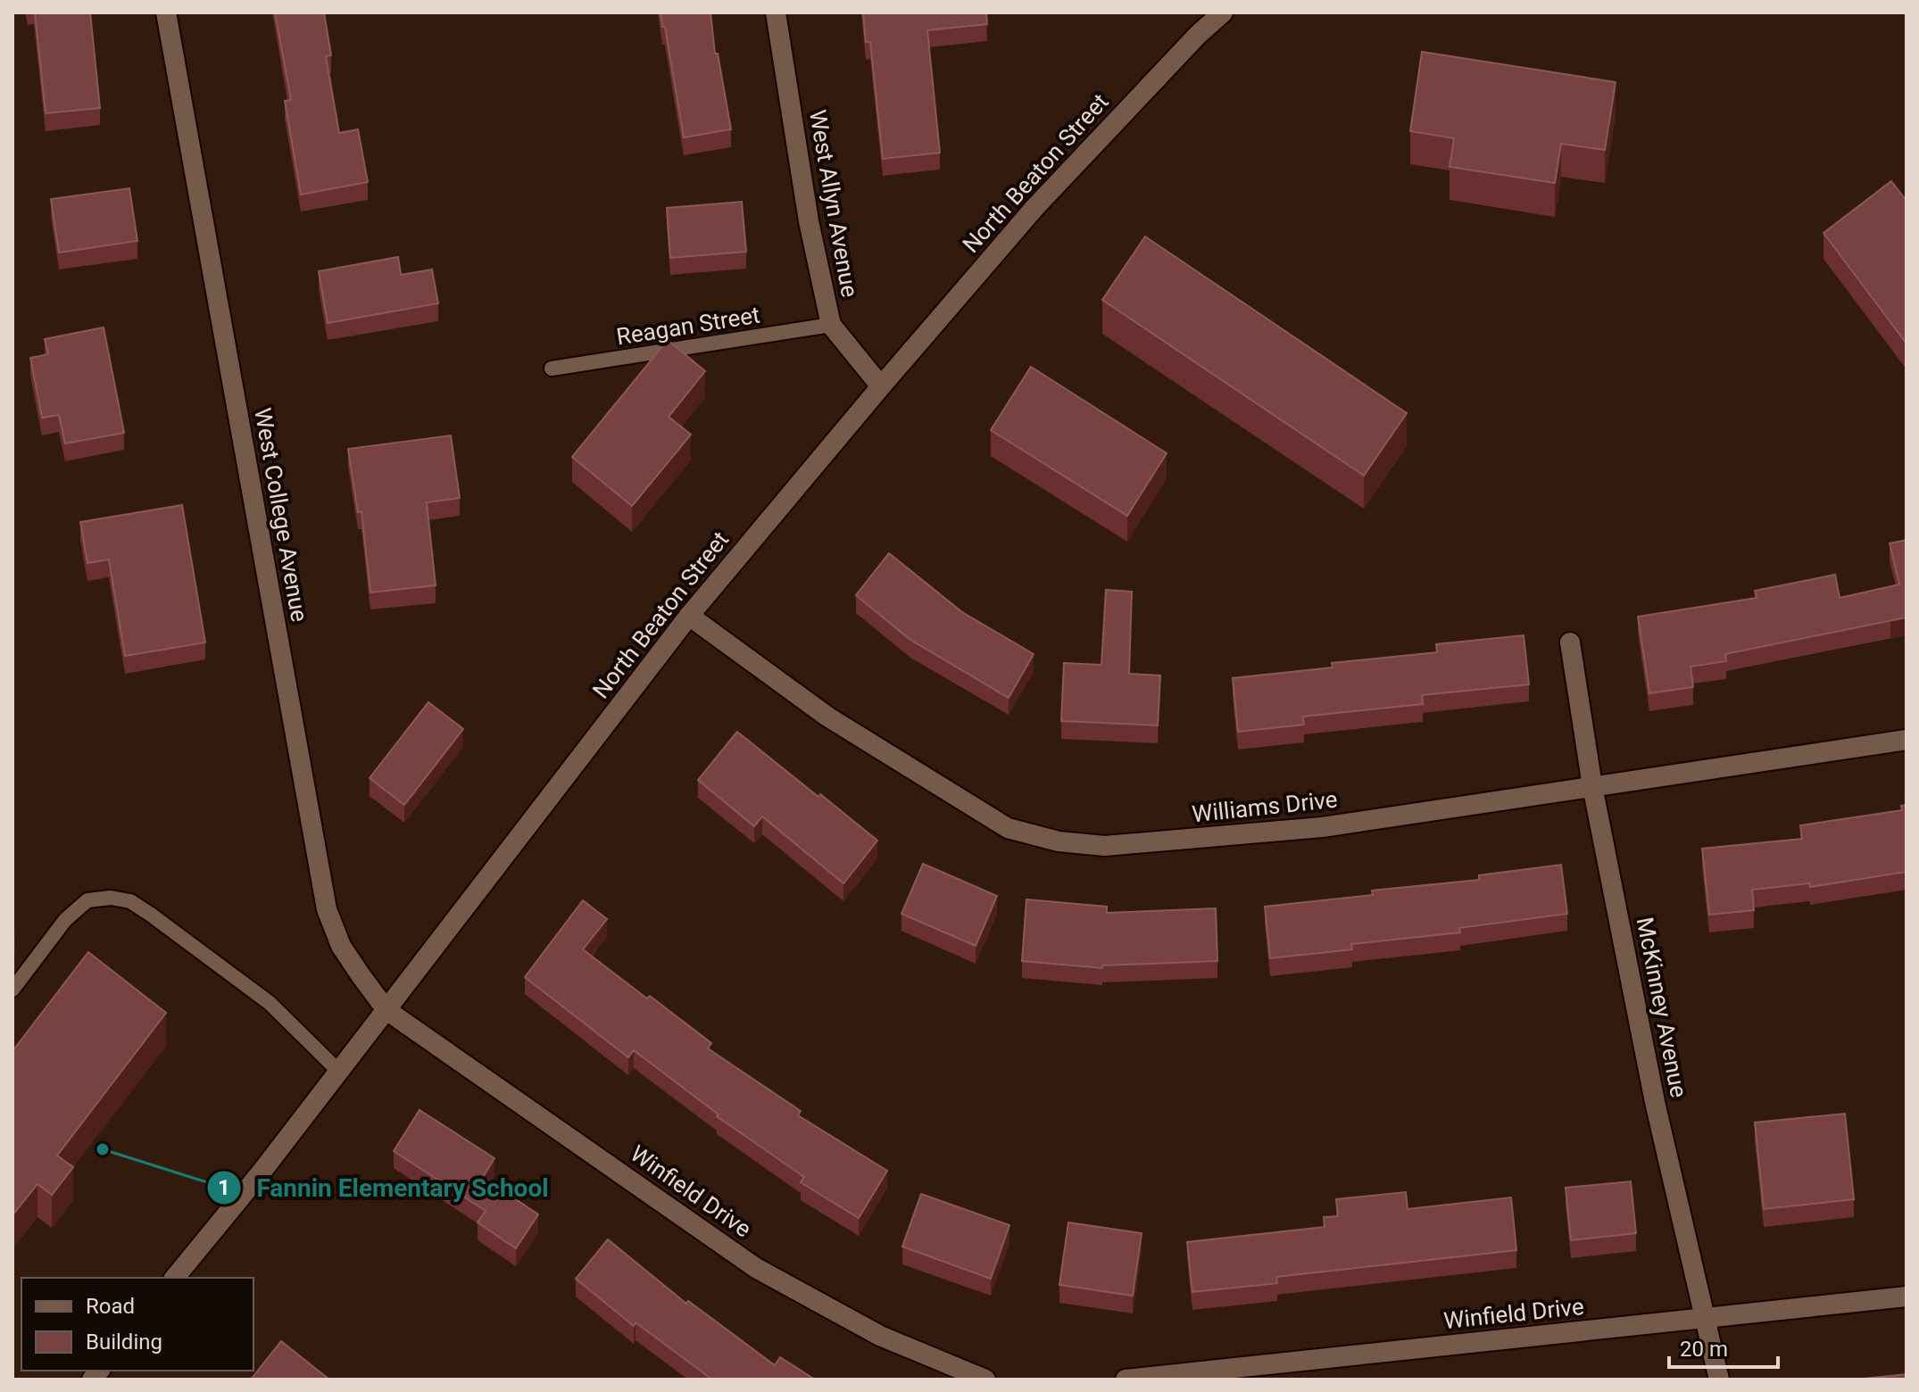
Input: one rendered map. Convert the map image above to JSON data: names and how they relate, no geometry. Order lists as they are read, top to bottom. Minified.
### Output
{"streets":{"street":["North Beaton Street","West Allyn Avenue","West College Avenue","Williams Drive","McKinney Avenue","Winfield Drive"],"lane":["Reagan Street"]},"crossings":[["North Beaton Street","West Allyn Avenue"],["North Beaton Street","West College Avenue"],["North Beaton Street","Williams Drive"],["North Beaton Street","Winfield Drive"],["West Allyn Avenue","Reagan Street"],["West College Avenue","Winfield Drive"],["Williams Drive","McKinney Avenue"],["McKinney Avenue","Winfield Drive"]],"places":["Fannin Elementary School"],"legend":["Road","Building"],"scale_bar":"20 m"}
